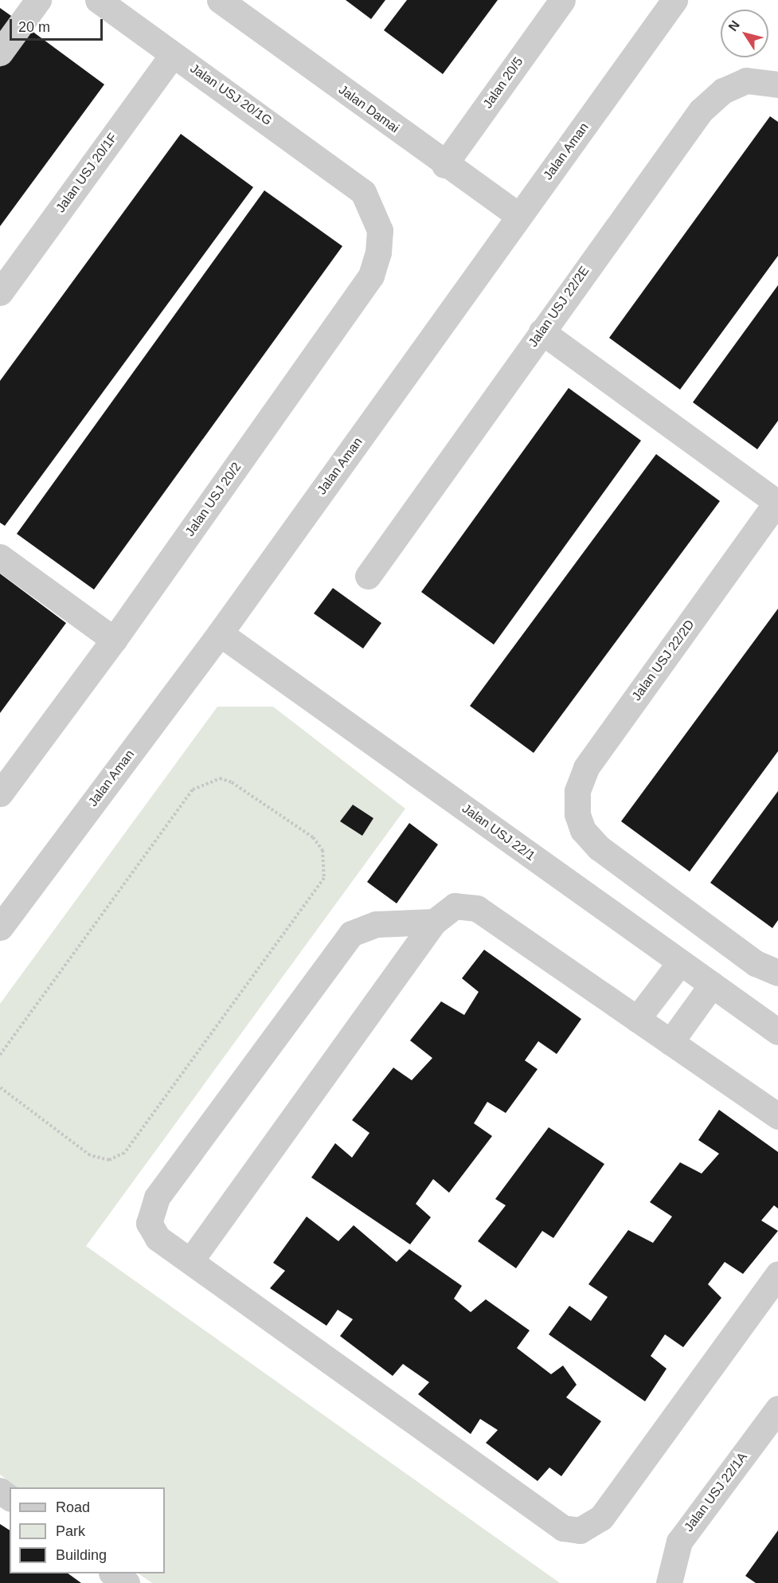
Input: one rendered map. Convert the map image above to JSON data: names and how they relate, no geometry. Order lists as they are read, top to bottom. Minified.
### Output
{"streets":{"street":["Jalan 20/5","Jalan USJ 20/1G","Jalan Damai","Jalan Aman","Jalan USJ 20/1F","Jalan USJ 22/2E","Jalan USJ 20/2","Jalan USJ 22/2D","Jalan USJ 22/1","Jalan USJ 22/1A"]},"crossings":[["Jalan 20/5","Jalan Damai"],["Jalan USJ 20/1G","Jalan USJ 20/1F"],["Jalan USJ 20/1G","Jalan USJ 20/2"],["Jalan Damai","Jalan Aman"],["Jalan Aman","Jalan USJ 22/1"]],"legend":["Road","Park","Building"],"scale_bar":"20 m","north":"top left"}
